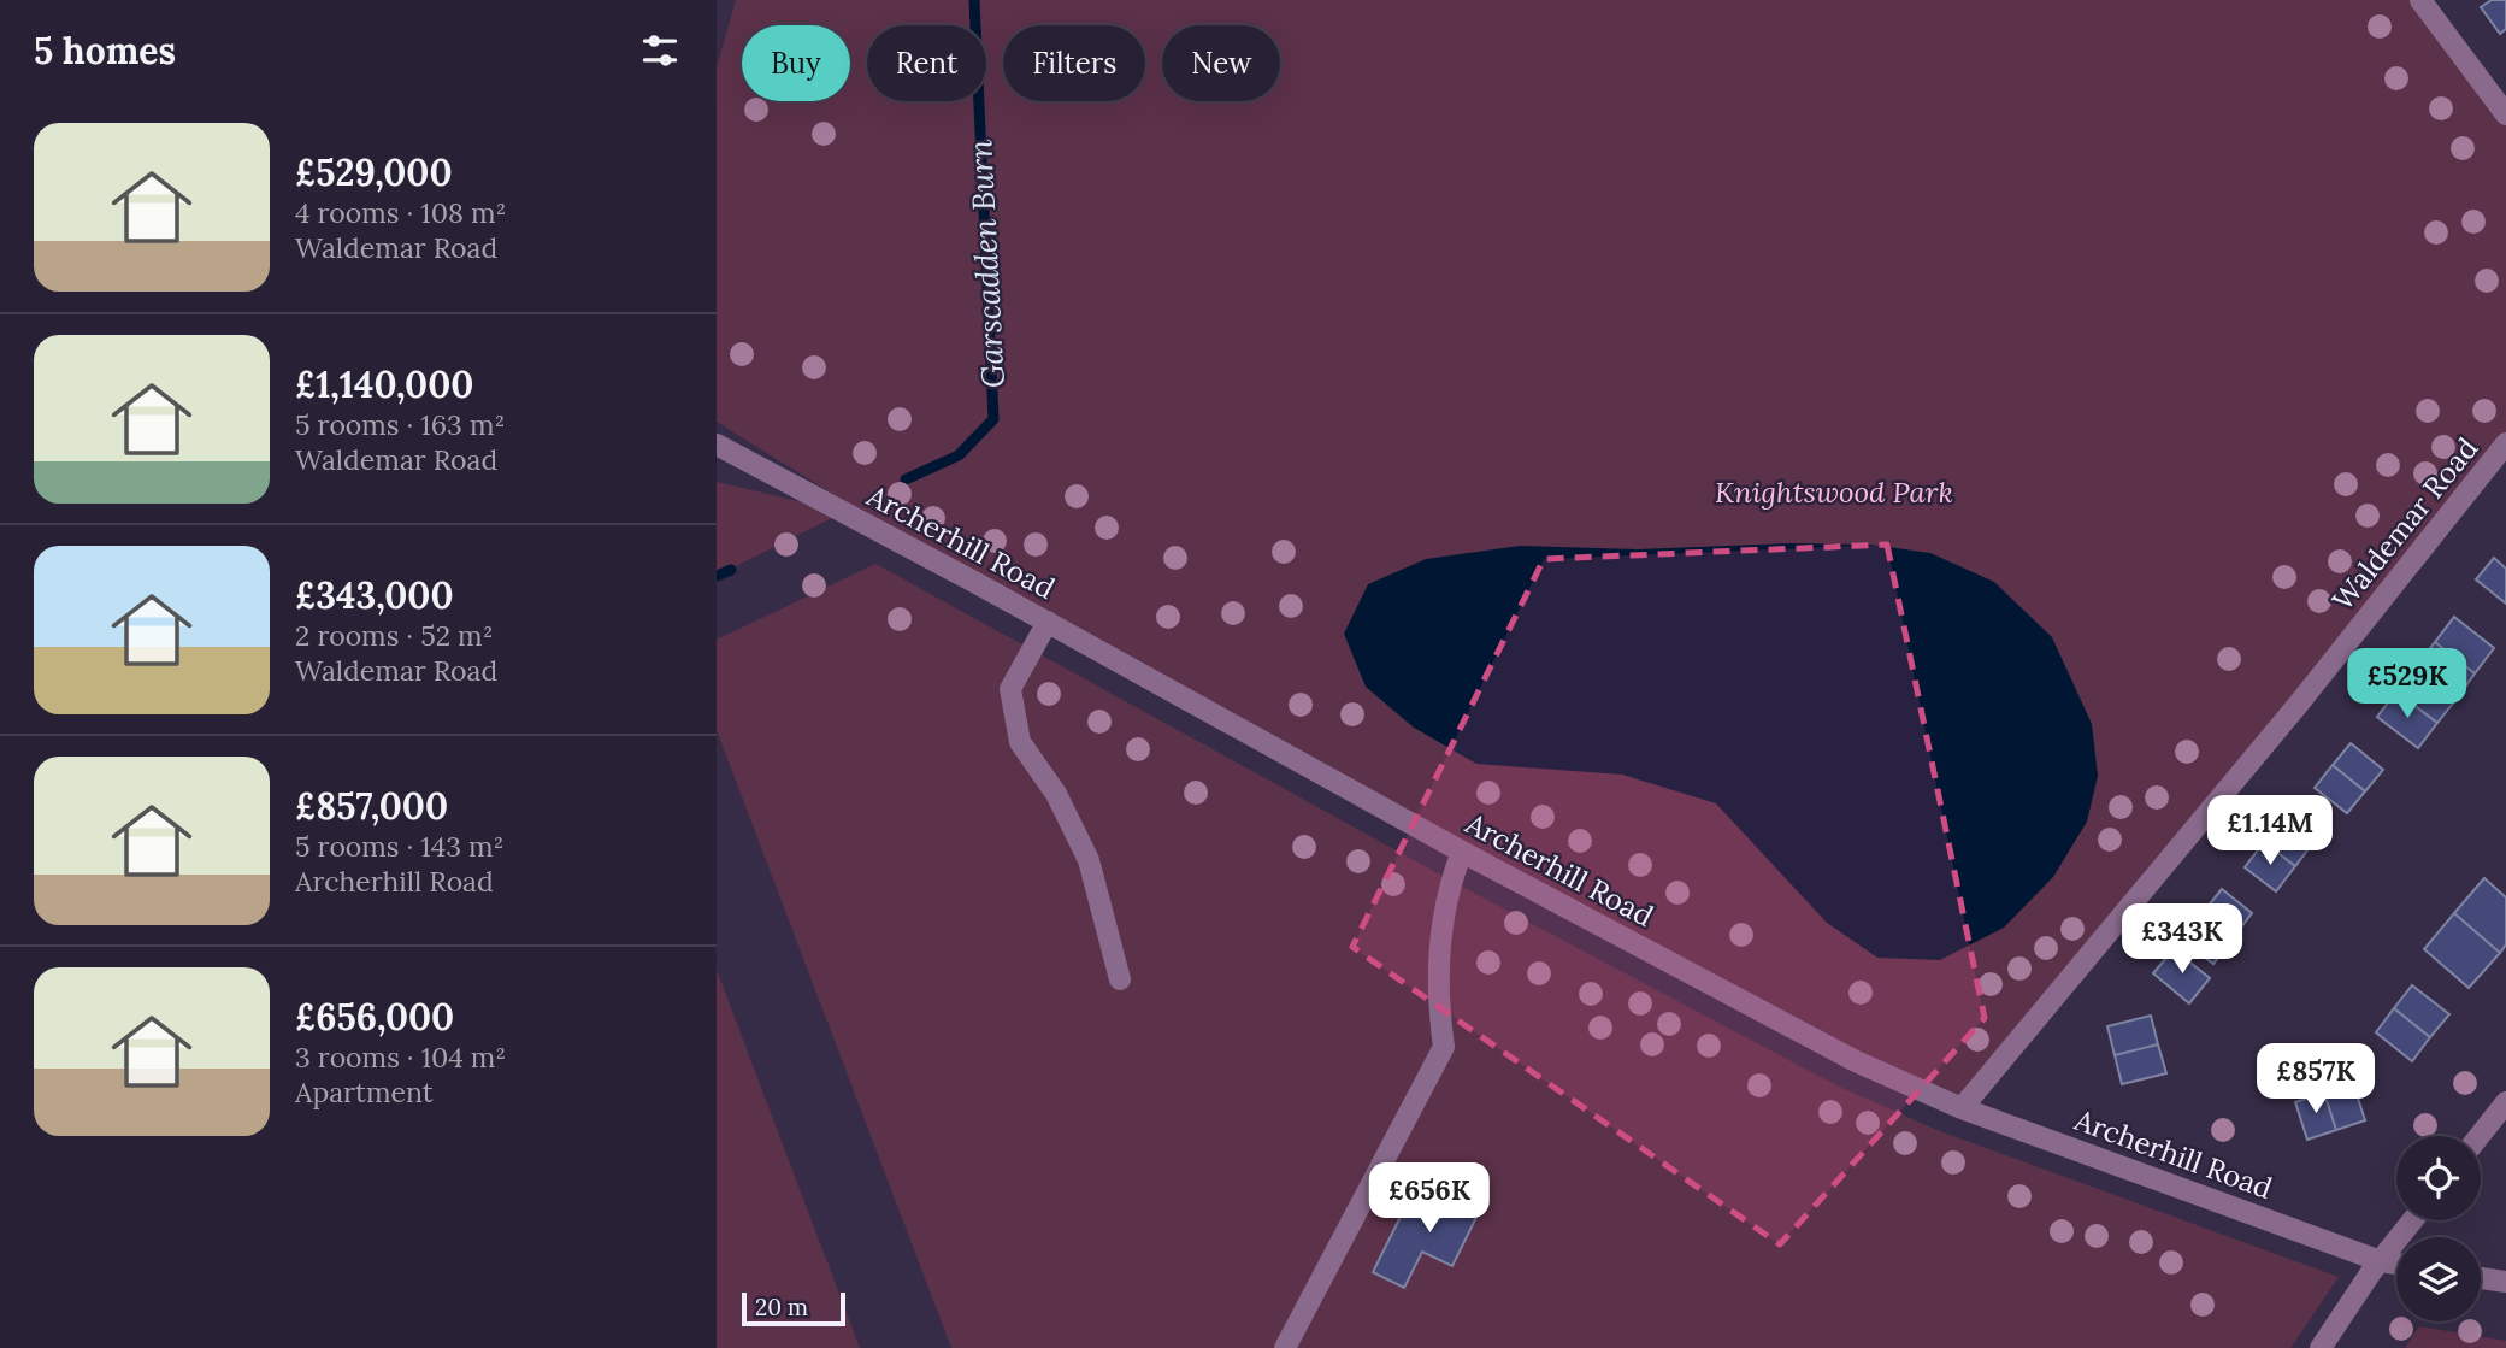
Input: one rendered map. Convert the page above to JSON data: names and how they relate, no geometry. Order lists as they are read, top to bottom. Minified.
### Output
{"streets":{"street":["Waldemar Road","Archerhill Road"]},"crossings":[["Waldemar Road","Archerhill Road"]],"water":["Garscadden Burn"],"parks":["Knightswood Park"],"scale_bar":"20 m","page":{"heading":"5 homes","chip":["Buy","Rent","Filters","New"],"list":[{"name":"£529,000","note":"4 rooms · 108 m² · Waldemar Road"},{"name":"£1,140,000","note":"5 rooms · 163 m² · Waldemar Road"},{"name":"£343,000","note":"2 rooms · 52 m² · Waldemar Road"},{"name":"£857,000","note":"5 rooms · 143 m² · Archerhill Road"},{"name":"£656,000","note":"3 rooms · 104 m² · Apartment"}],"price":["£529K","£1.14M","£343K","£857K","£656K"],"scale":"20 m"}}
